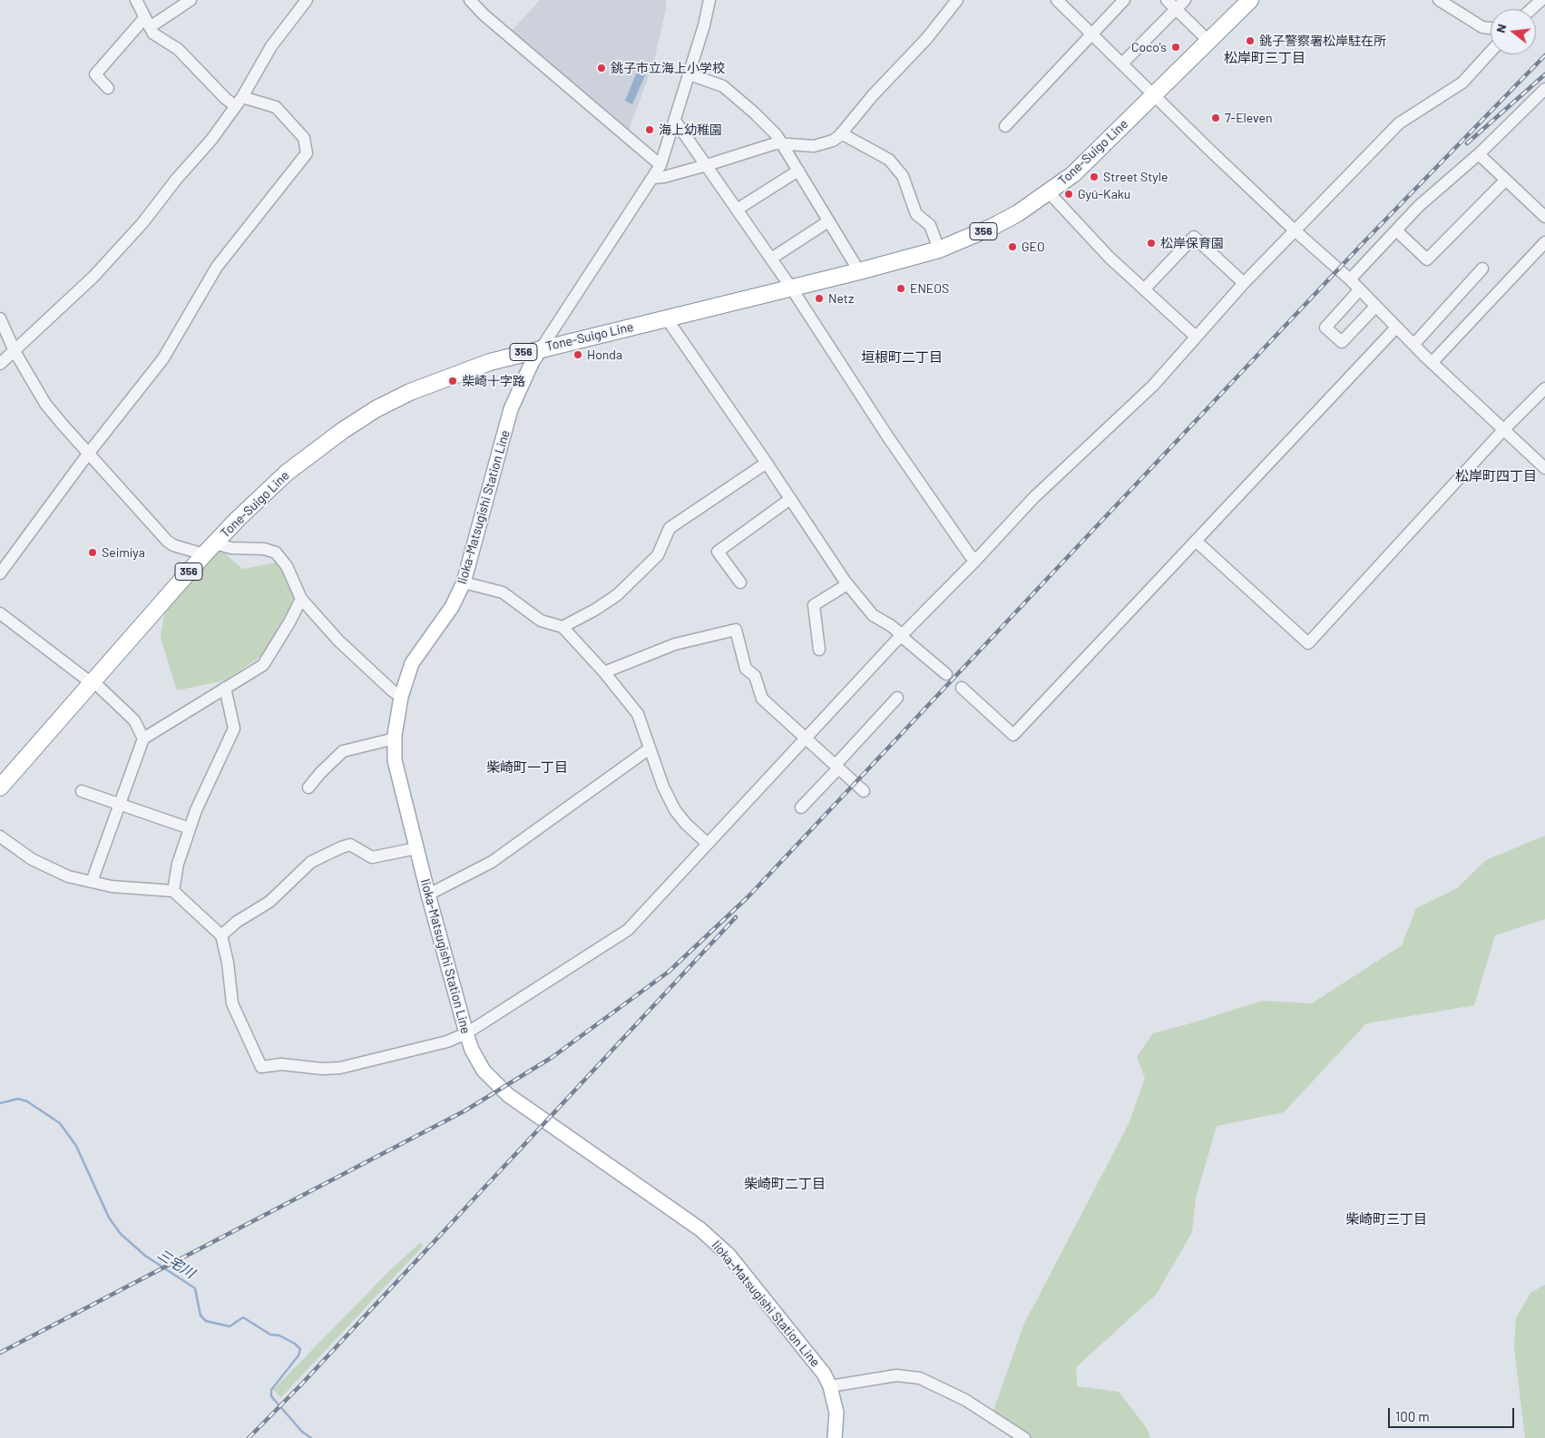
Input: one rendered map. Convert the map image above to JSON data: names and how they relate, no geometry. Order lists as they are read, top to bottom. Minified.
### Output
{"streets":{"highway":["Tone-Suigo Line","356"],"main road":["Iioka-Matsugishi Station Line"]},"crossings":[["Tone-Suigo Line","Iioka-Matsugishi Station Line"]],"districts":["松岸町三丁目","垣根町二丁目","松岸町四丁目","柴崎町一丁目","柴崎町二丁目","柴崎町三丁目"],"water":["三宅川"],"places":["銚子警察署松岸駐在所","Coco's","銚子市立海上小学校","7-Eleven","海上幼稚園","Street Style","Gyū-Kaku","松岸保育園","GEO","ENEOS","Netz","Honda","柴崎十字路","Seimiya"],"scale_bar":"100 m","north":"left"}
